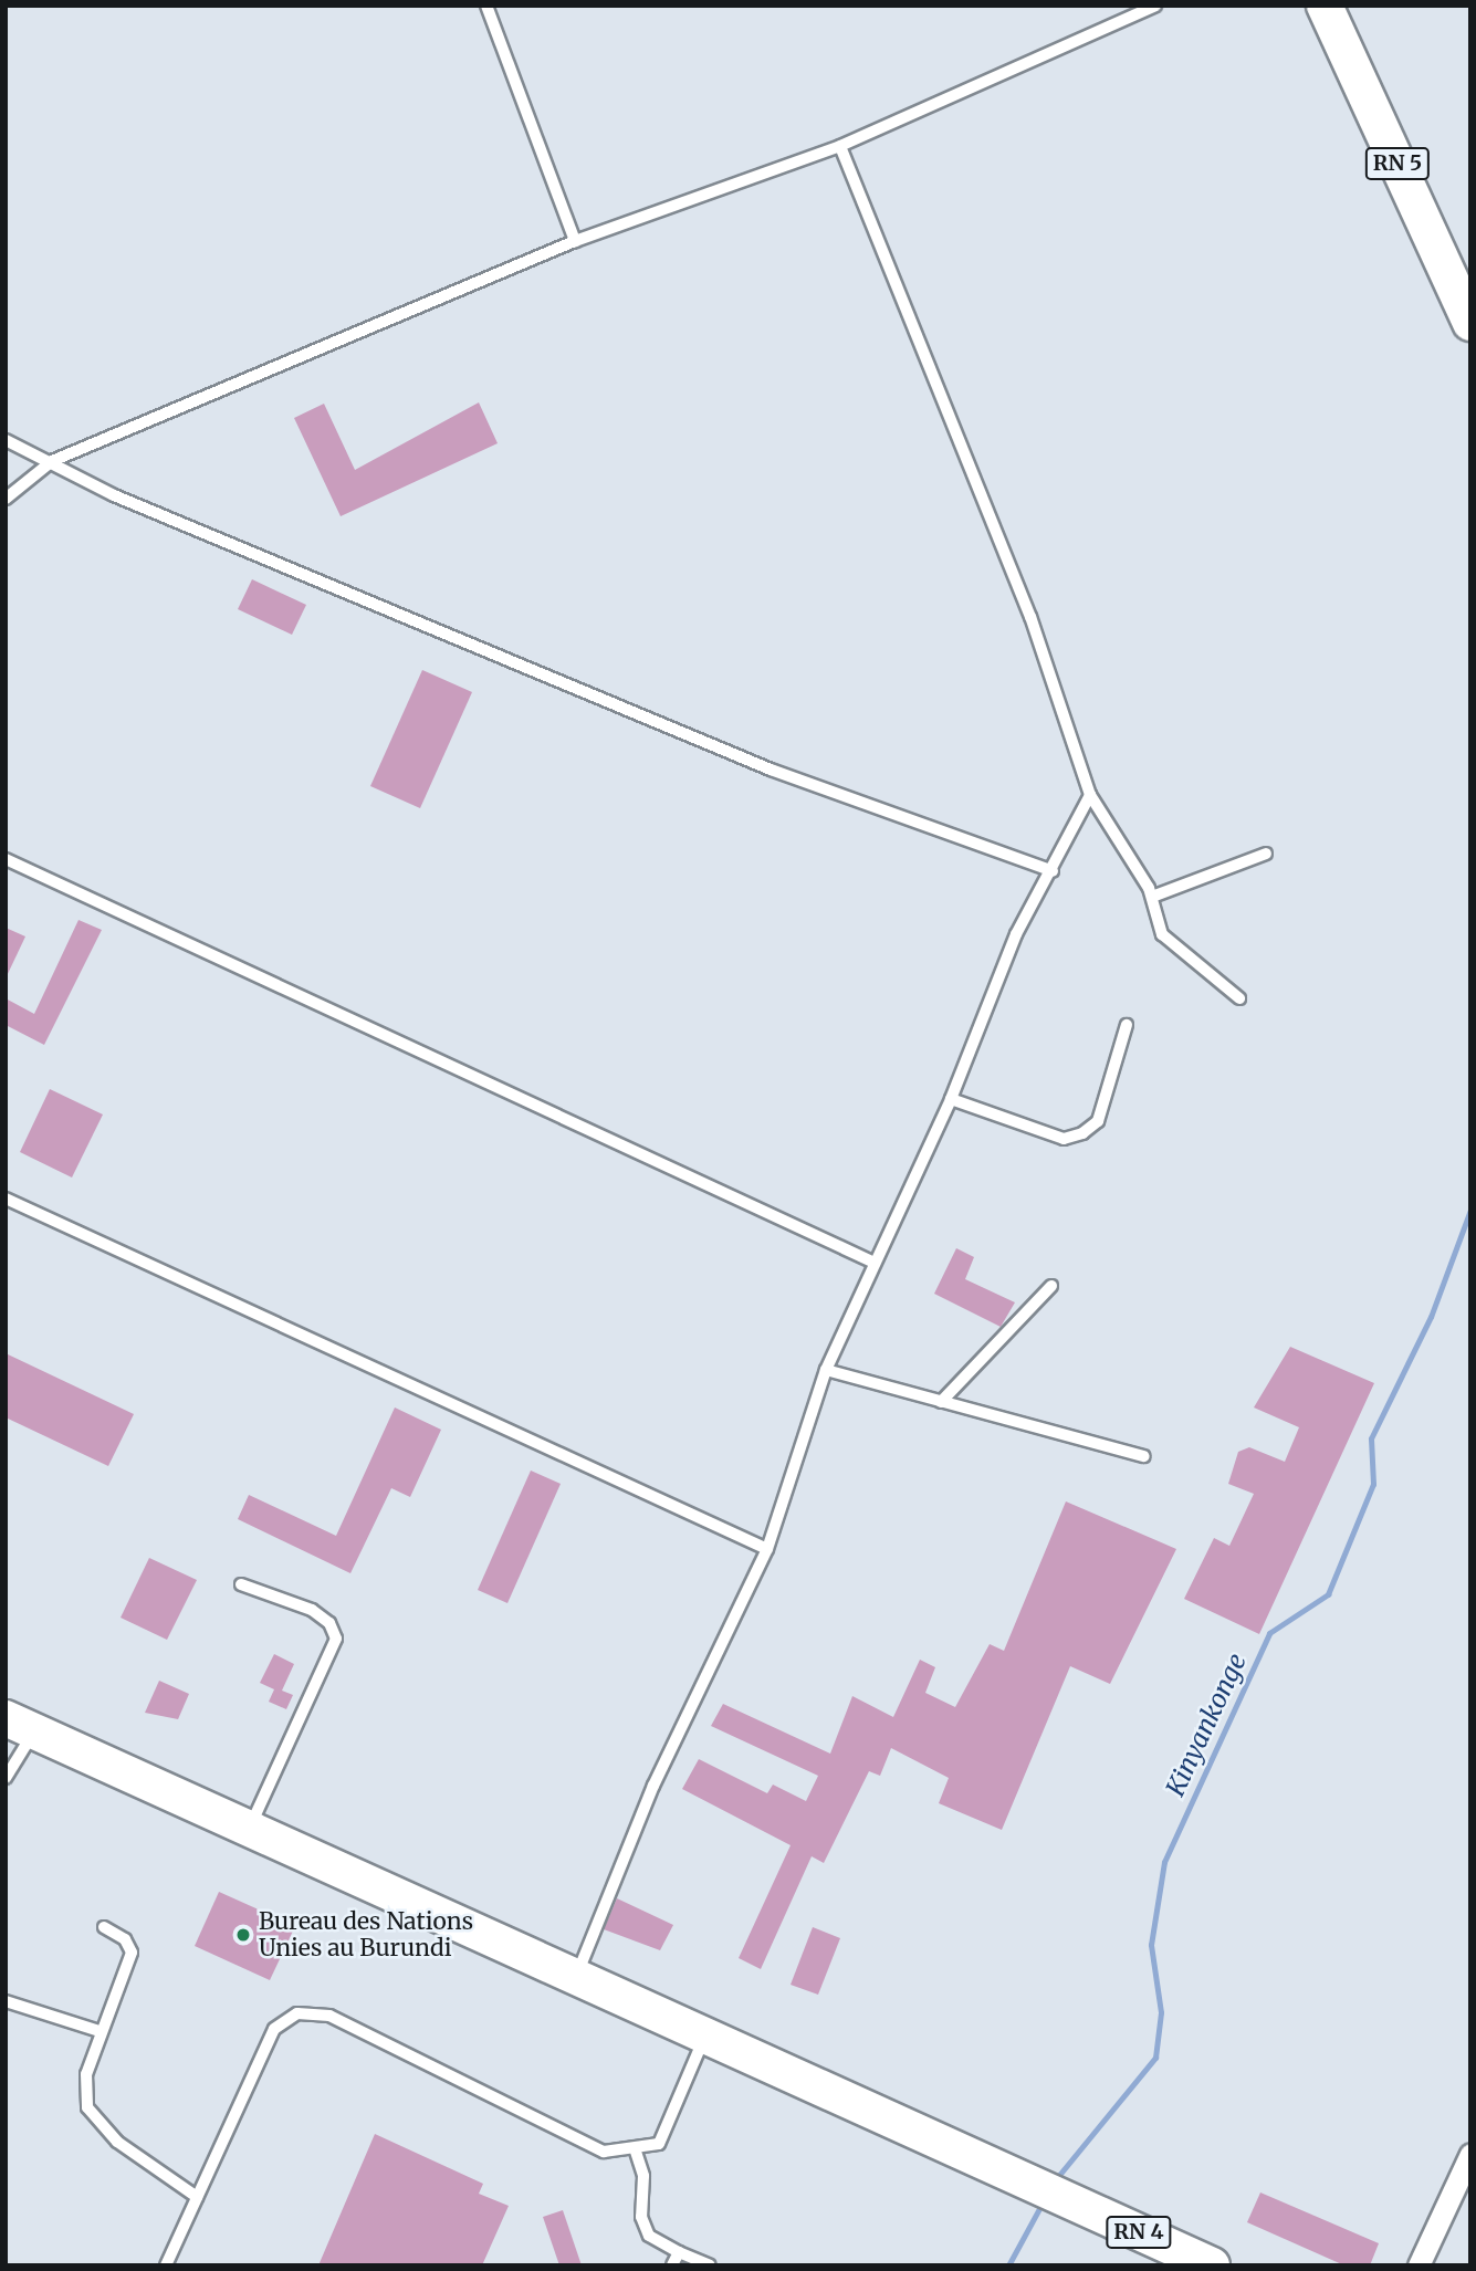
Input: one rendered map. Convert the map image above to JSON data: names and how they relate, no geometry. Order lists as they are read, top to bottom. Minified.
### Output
{"streets":{"main road":["RN 5","RN 4"]},"water":["Kinyankonge"],"places":["Bureau des Nations Unies au Burundi"]}
